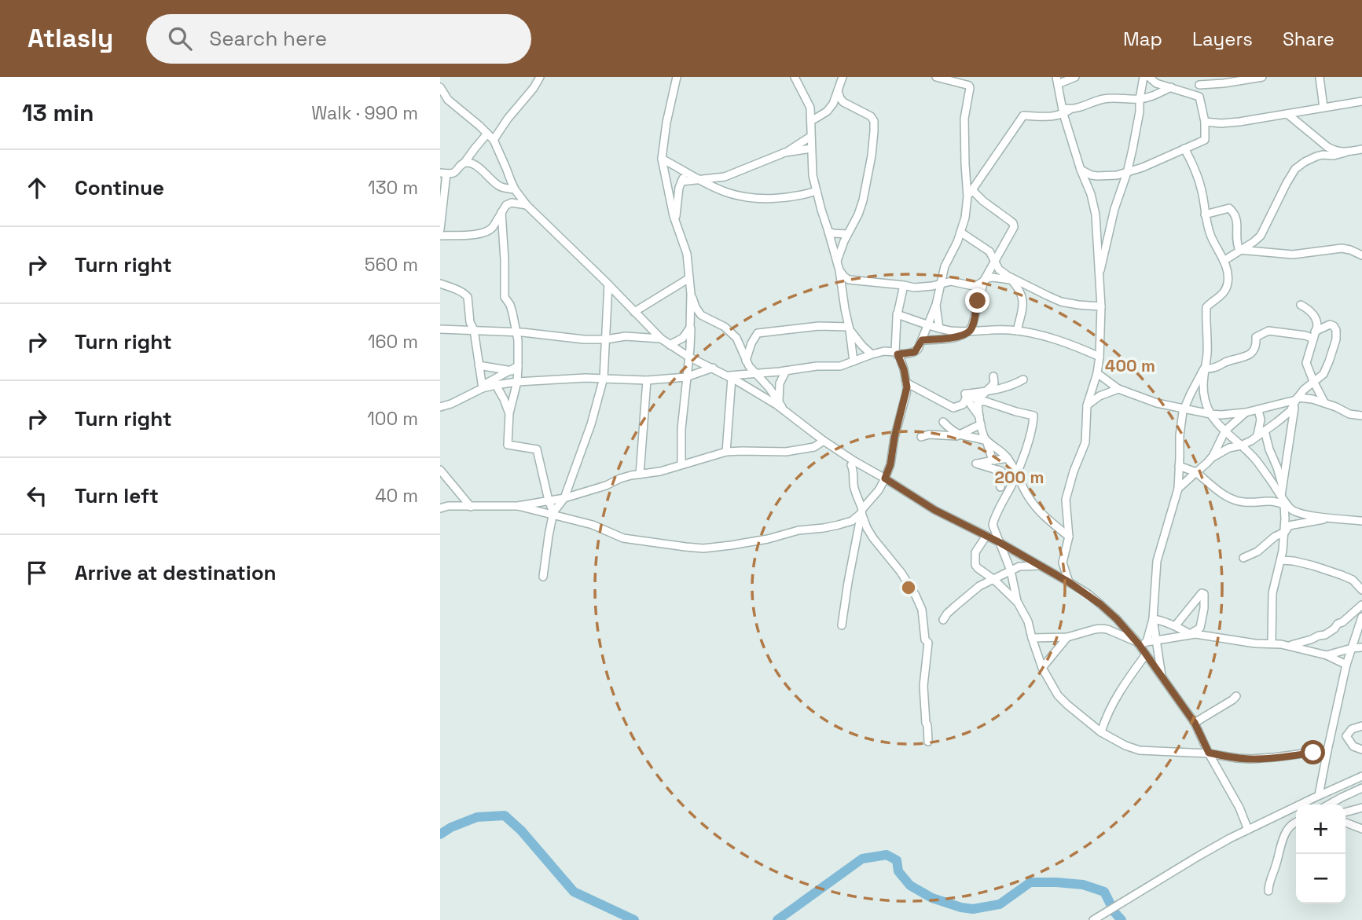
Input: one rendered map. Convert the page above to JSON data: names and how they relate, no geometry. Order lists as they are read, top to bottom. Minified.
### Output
{"page":{"header":"Atlasly","search":"Search here","nav":["Map","Layers","Share"],"heading":["13 min","Walk · 990 m"],"list":[["Continue","130 m"],["Turn right","560 m"],["Turn right","160 m"],["Turn right","100 m"],["Turn left","40 m"],"Arrive at destination"],"map_buttons":["+","−"]},"rings":["400 m","200 m"]}
